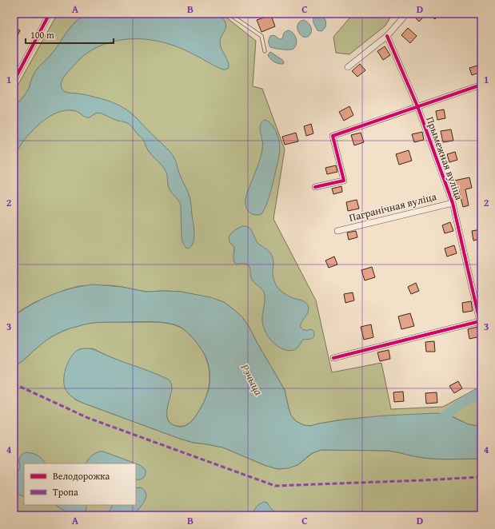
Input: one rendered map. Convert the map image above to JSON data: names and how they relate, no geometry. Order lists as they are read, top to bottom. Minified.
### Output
{"streets":{"street":["Прымежная вуліца","Пагранічная вуліца"]},"crossings":[["Прымежная вуліца","Пагранічная вуліца"]],"water":["Рэчыца"],"legend":["Велодорожка","Тропа"],"scale_bar":"100 m","grid":{"columns":["A","B","C","D"],"rows":["1","2","3","4"]}}
